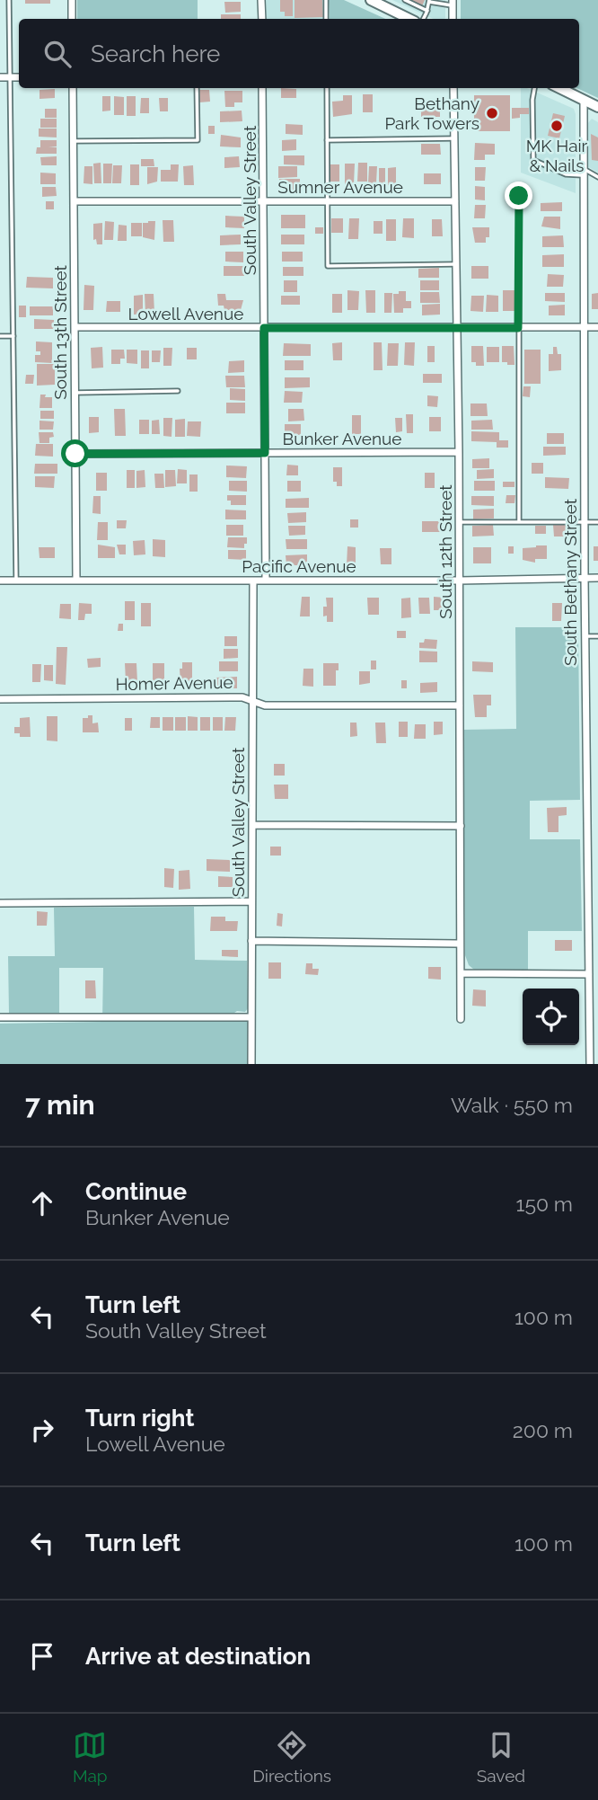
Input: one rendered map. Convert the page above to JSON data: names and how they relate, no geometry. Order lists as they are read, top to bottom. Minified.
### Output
{"streets":{"street":["Sumner Avenue","South Valley Street","Lowell Avenue","South 13th Street","Bunker Avenue","South 12th Street","Pacific Avenue","South Bethany Street","Homer Avenue"]},"crossings":[["Sumner Avenue","South Valley Street"],["Sumner Avenue","South 13th Street"],["Sumner Avenue","South 12th Street"],["South Valley Street","Lowell Avenue"],["South Valley Street","Bunker Avenue"],["South Valley Street","Pacific Avenue"],["South Valley Street","Homer Avenue"],["Lowell Avenue","South 13th Street"],["Lowell Avenue","South 12th Street"],["Lowell Avenue","South Bethany Street"],["South 13th Street","Bunker Avenue"],["South 13th Street","Pacific Avenue"],["Bunker Avenue","South 12th Street"],["South 12th Street","Pacific Avenue"],["South 12th Street","Homer Avenue"],["Pacific Avenue","South Bethany Street"]],"places":["Bethany Park Towers","MK Hair & Nails"],"page":{"search":"Search here","heading":["7 min","Walk · 550 m"],"list":[["Continue","Bunker Avenue","150 m"],["Turn left","South Valley Street","100 m"],["Turn right","Lowell Avenue","200 m"],["Turn left","100 m"],"Arrive at destination"],"nav":["Map","Directions","Saved"]}}
